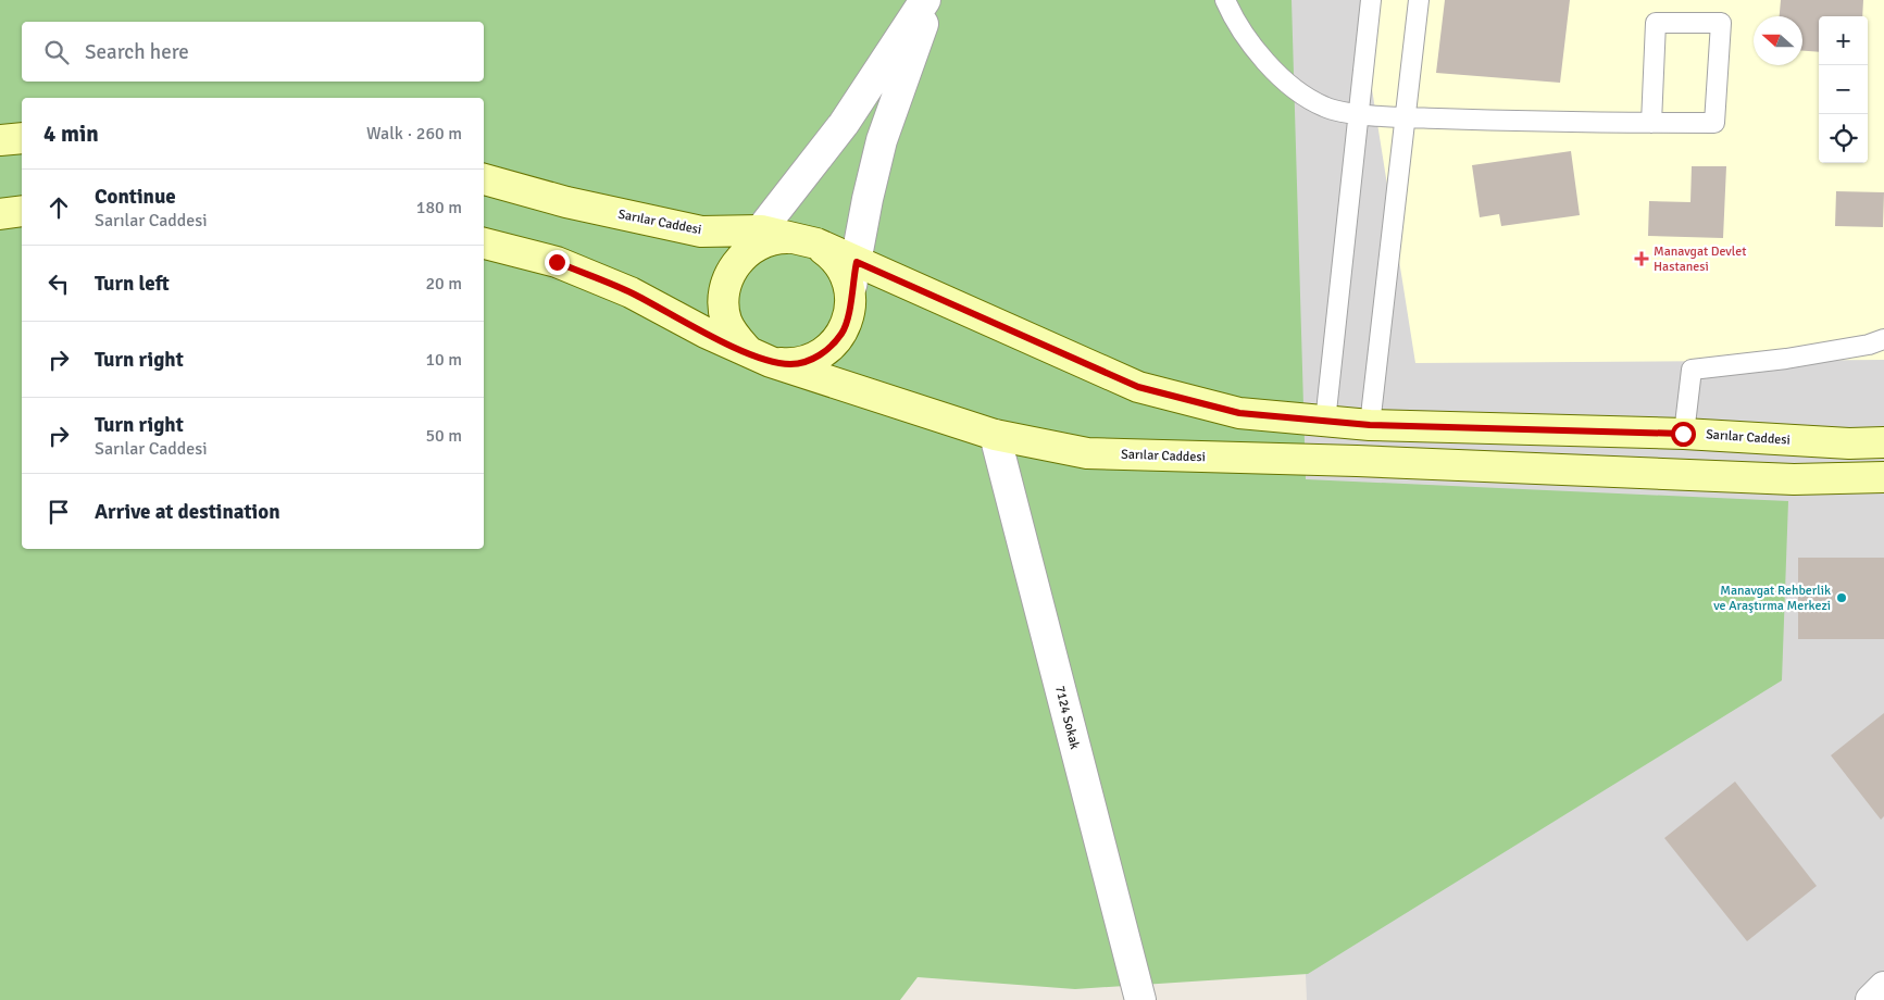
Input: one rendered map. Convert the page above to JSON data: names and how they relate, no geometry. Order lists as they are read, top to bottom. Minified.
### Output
{"streets":{"street":["Sarılar Caddesi","7124 Sokak"]},"crossings":[["Sarılar Caddesi","7124 Sokak"]],"places":{"health":["Manavgat Devlet Hastanesi"],"other":["Manavgat Rehberlik ve Araştırma Merkezi"]},"north":"left","page":{"map_buttons":["+","−"],"search":"Search here","heading":["4 min","Walk · 260 m"],"list":[["Continue","Sarılar Caddesi","180 m"],["Turn left","20 m"],["Turn right","10 m"],["Turn right","Sarılar Caddesi","50 m"],"Arrive at destination"]}}
